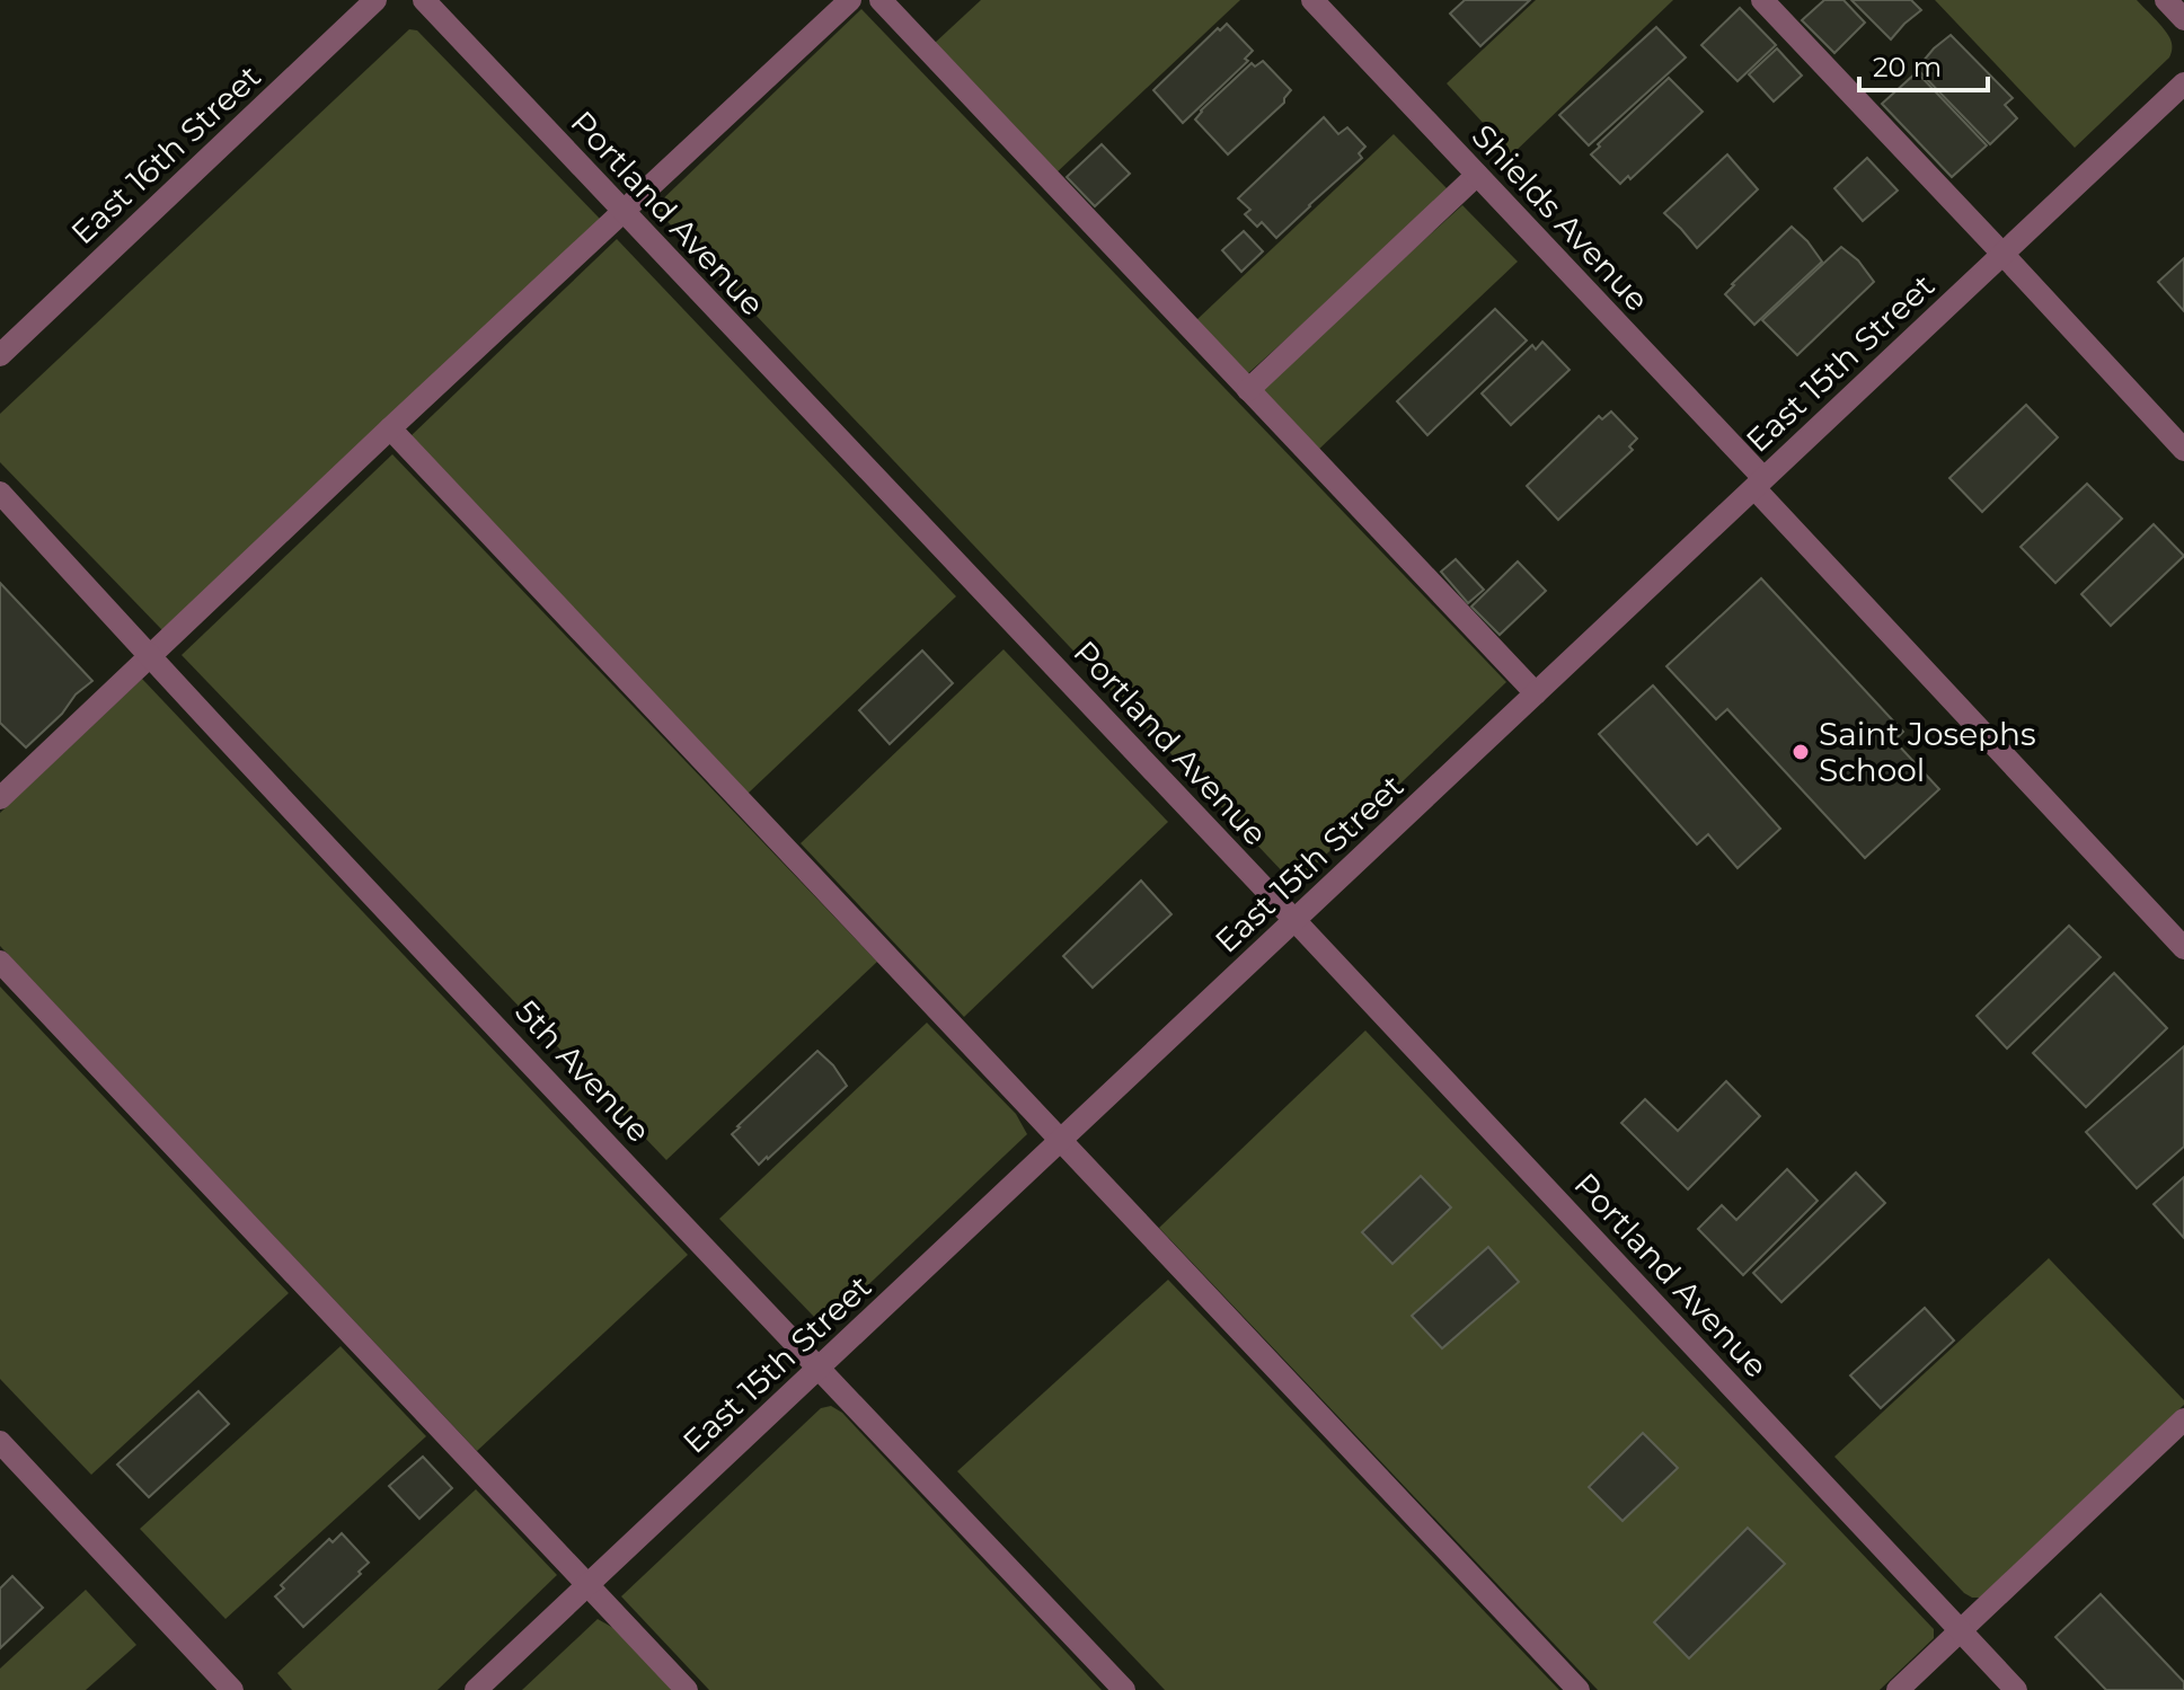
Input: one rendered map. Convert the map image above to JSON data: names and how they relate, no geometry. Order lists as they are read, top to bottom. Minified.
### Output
{"streets":{"street":["East 16th Street","Portland Avenue","Shields Avenue","East 15th Street","5th Avenue"]},"crossings":[["Portland Avenue","East 15th Street"],["Shields Avenue","East 15th Street"],["East 15th Street","5th Avenue"]],"places":["Saint Josephs School"],"scale_bar":"20 m"}
